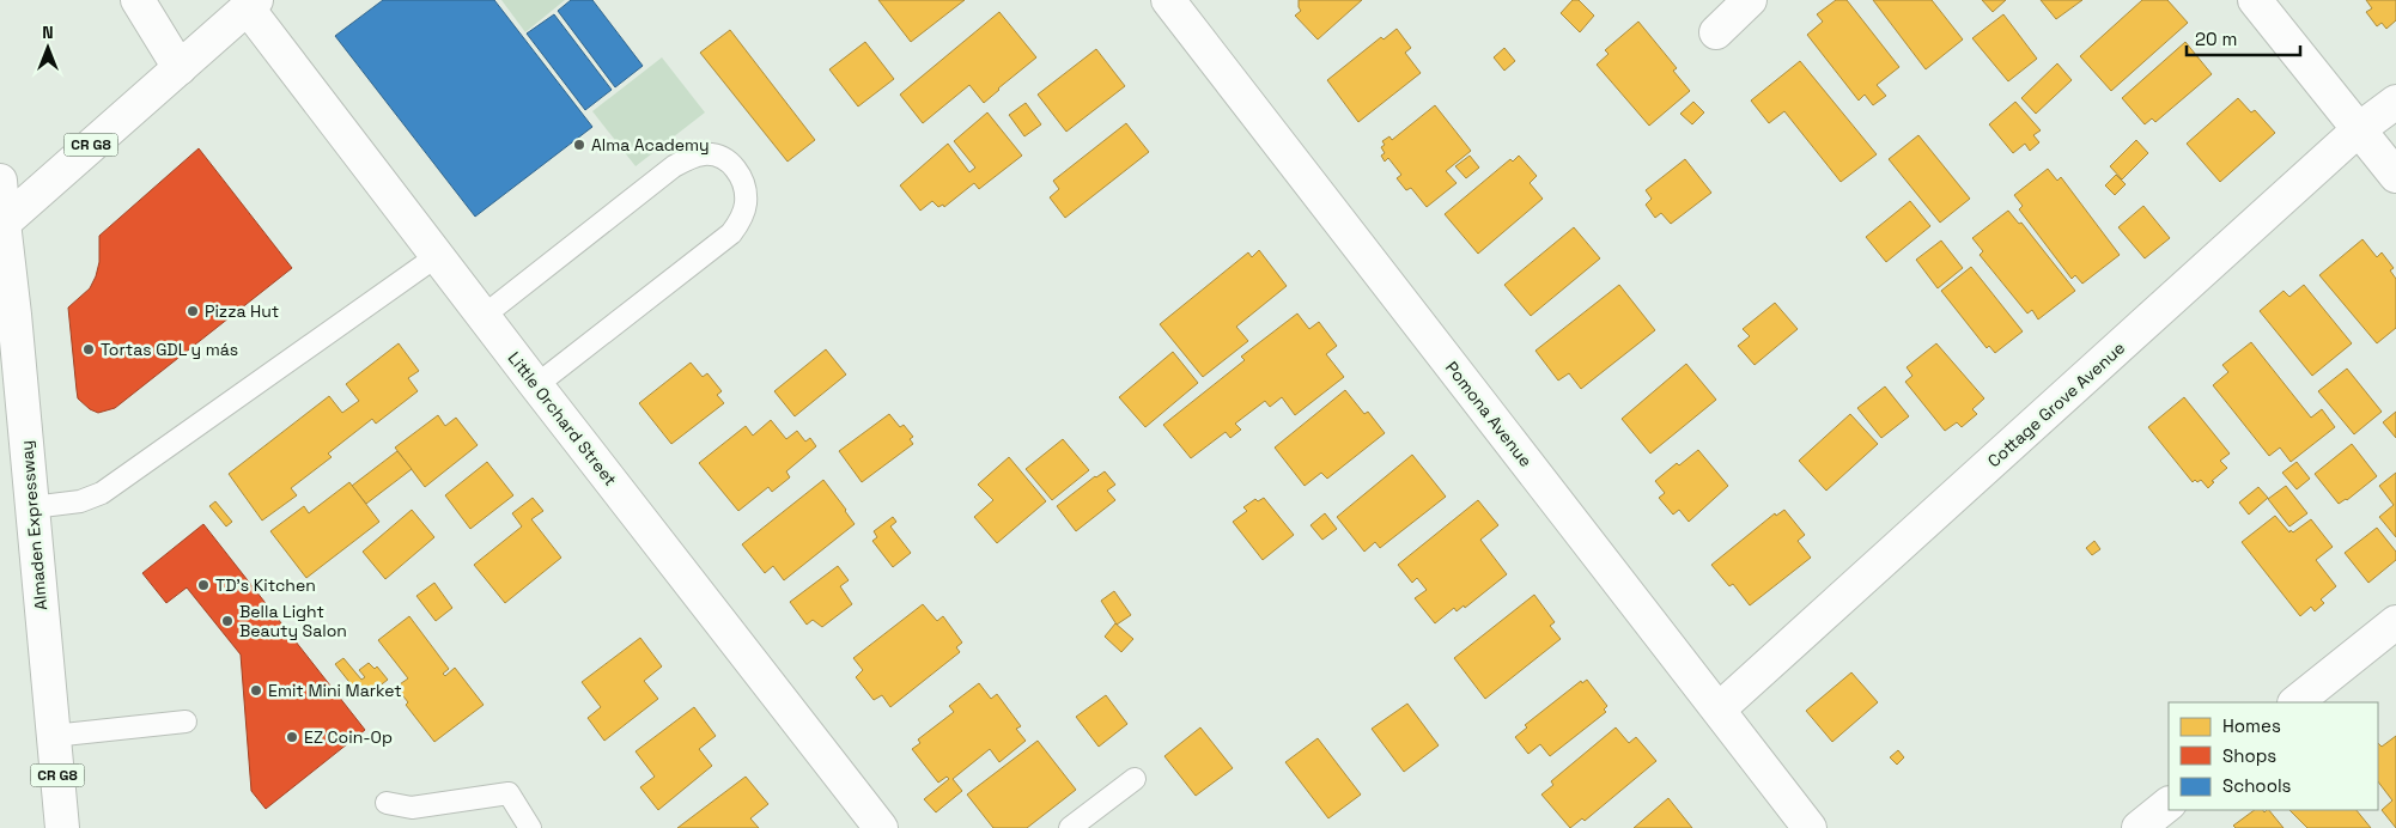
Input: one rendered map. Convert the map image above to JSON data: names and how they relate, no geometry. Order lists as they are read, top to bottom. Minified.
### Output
{"streets":{"street":["CR G8","Cottage Grove Avenue","Pomona Avenue","Little Orchard Street","Almaden Expressway"]},"crossings":[["CR G8","Little Orchard Street"],["CR G8","Almaden Expressway"],["Cottage Grove Avenue","Pomona Avenue"]],"places":["Alma Academy","Pizza Hut","Tortas GDL y más","TD’s Kitchen","Bella Light Beauty Salon","Emit Mini Market","EZ Coin-Op"],"legend":["Homes","Shops","Schools"],"scale_bar":"20 m","north":"top"}
